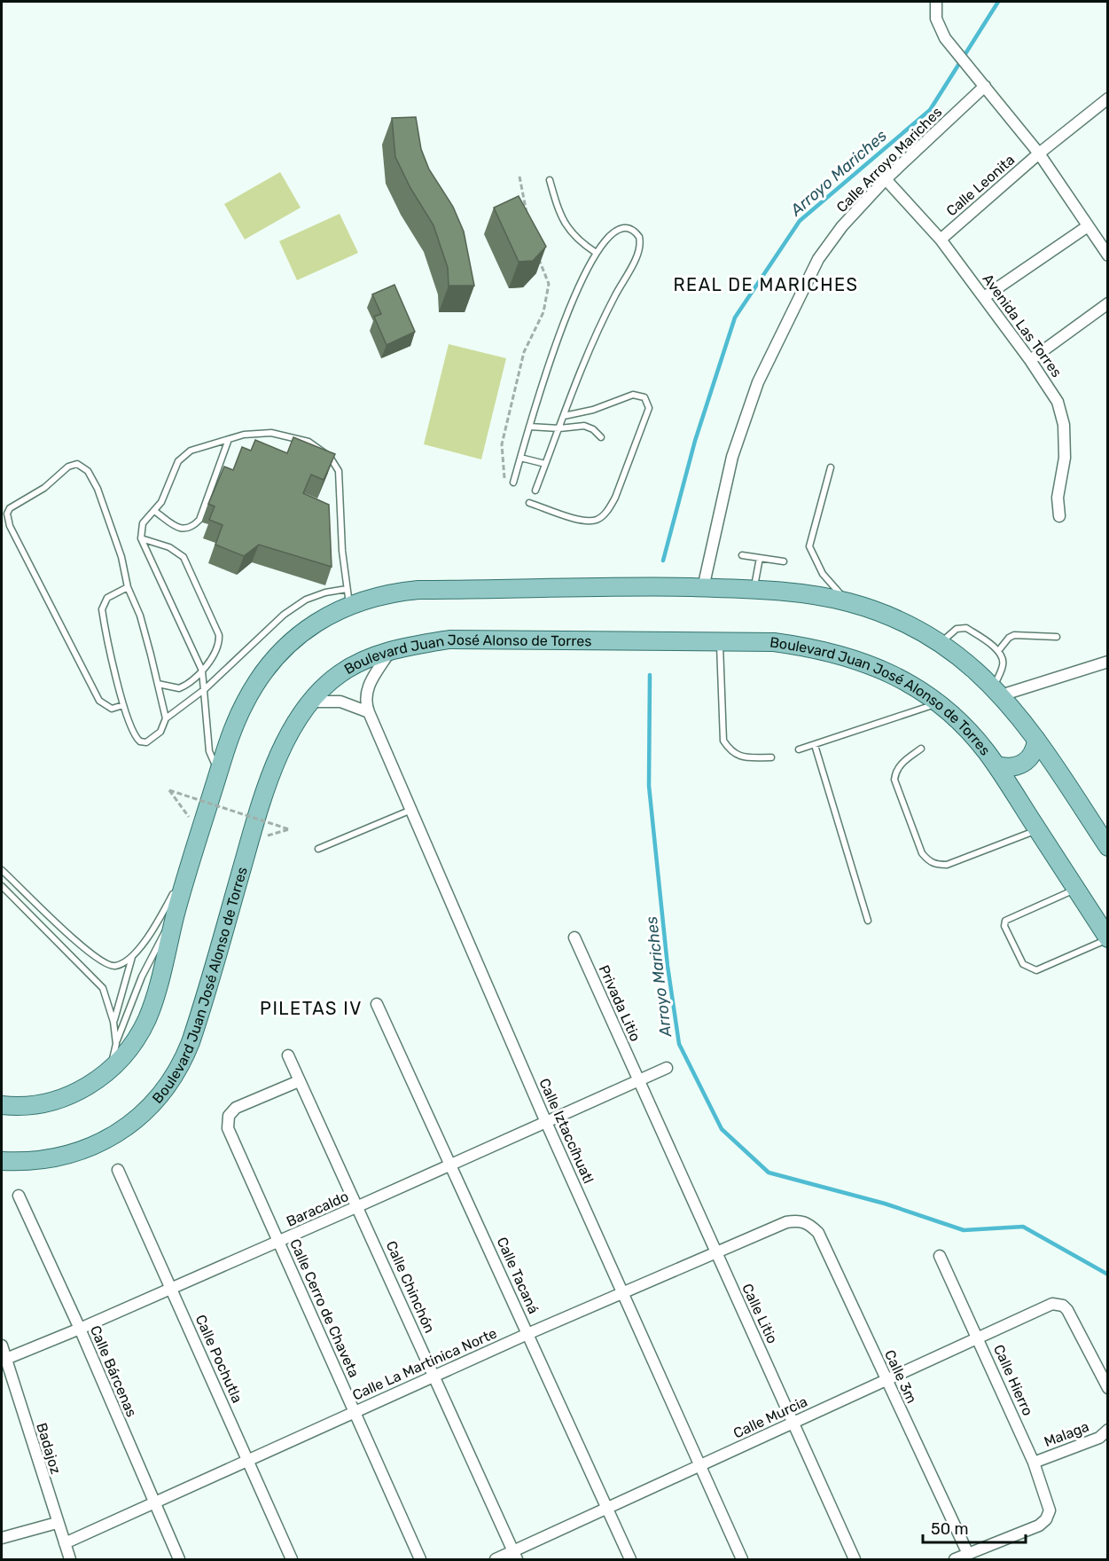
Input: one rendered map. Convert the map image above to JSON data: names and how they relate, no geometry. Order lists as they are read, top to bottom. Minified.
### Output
{"streets":{"main road":["Boulevard Juan José Alonso de Torres"],"street":["Calle Arroyo Mariches","Calle Leonita","Avenida Las Torres","Privada Litio","Calle Iztaccíhuatl","Baracaldo","Calle Tacaná","Calle Chinchón","Calle Cerro de Chaveta","Calle Litio","Calle Pochutla","Calle La Martinica Norte","Calle Bárcenas","Calle 3m","Calle Hierro","Calle Murcia","Malaga","Badajoz"]},"crossings":[["Calle Arroyo Mariches","Avenida Las Torres"],["Calle Leonita","Avenida Las Torres"],["Boulevard Juan José Alonso de Torres","Calle Iztaccíhuatl"],["Privada Litio","Baracaldo"],["Privada Litio","Calle Litio"],["Calle Iztaccíhuatl","Baracaldo"],["Calle Iztaccíhuatl","Calle La Martinica Norte"],["Calle Iztaccíhuatl","Calle Murcia"],["Baracaldo","Calle Tacaná"],["Baracaldo","Calle Chinchón"],["Baracaldo","Calle Cerro de Chaveta"],["Baracaldo","Calle Litio"],["Baracaldo","Calle Pochutla"],["Baracaldo","Calle Bárcenas"],["Baracaldo","Badajoz"],["Calle Tacaná","Calle La Martinica Norte"],["Calle Tacaná","Calle Murcia"],["Calle Chinchón","Calle Cerro de Chaveta"],["Calle Chinchón","Calle La Martinica Norte"],["Calle Chinchón","Calle Murcia"],["Calle Cerro de Chaveta","Calle La Martinica Norte"],["Calle Litio","Calle La Martinica Norte"],["Calle Litio","Calle Murcia"],["Calle Pochutla","Calle La Martinica Norte"],["Calle La Martinica Norte","Calle Bárcenas"],["Calle La Martinica Norte","Calle 3m"],["Calle La Martinica Norte","Badajoz"],["Calle 3m","Calle Hierro"],["Calle 3m","Calle Murcia"],["Calle Hierro","Calle Murcia"],["Calle Hierro","Malaga"]],"districts":["REAL DE MARICHES","PILETAS IV"],"water":["Arroyo Mariches"],"scale_bar":"50 m"}
